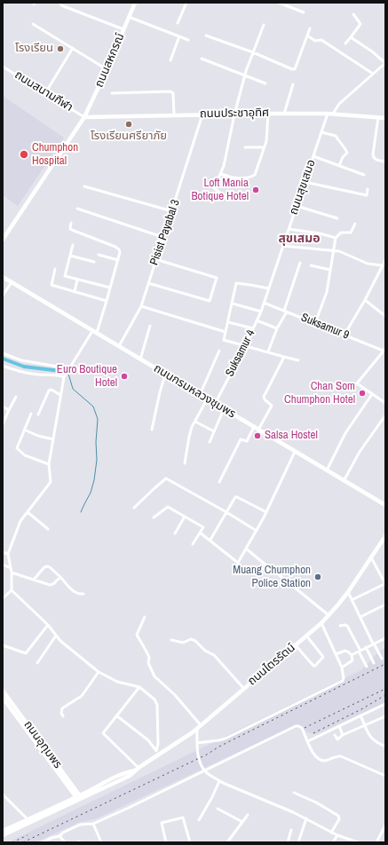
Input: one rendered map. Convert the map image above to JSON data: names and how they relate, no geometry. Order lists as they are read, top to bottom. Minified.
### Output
{"streets":{"street":["ถนนสหกรณ์","ถนนสนามกีฬา","ถนนประชาอุทิศ","ถนนสุขเสมอ","Pisist Payabal 3","Suksamur 9","Suksamur 4","ถนนกรมหลวงชุมพร","ถนนไตรรัตน์","ถนนอุทุมพร"]},"crossings":[["ถนนสหกรณ์","ถนนสนามกีฬา"],["ถนนสหกรณ์","ถนนประชาอุทิศ"],["ถนนสนามกีฬา","ถนนประชาอุทิศ"],["ถนนประชาอุทิศ","ถนนสุขเสมอ"],["ถนนประชาอุทิศ","Pisist Payabal 3"],["ถนนสุขเสมอ","Suksamur 9"],["ถนนสุขเสมอ","Suksamur 4"],["Pisist Payabal 3","ถนนกรมหลวงชุมพร"],["Suksamur 9","Suksamur 4"],["Suksamur 4","ถนนกรมหลวงชุมพร"],["ถนนไตรรัตน์","ถนนอุทุมพร"]],"districts":["สุขเสมอ"],"places":["โรงเรียน","โรงเรียนศรียาภัย","Chumphon Hospital","Loft Mania Botique Hotel","Euro Boutique Hotel","Chan Som Chumphon Hotel","Salsa Hostel","Muang Chumphon Police Station"]}
